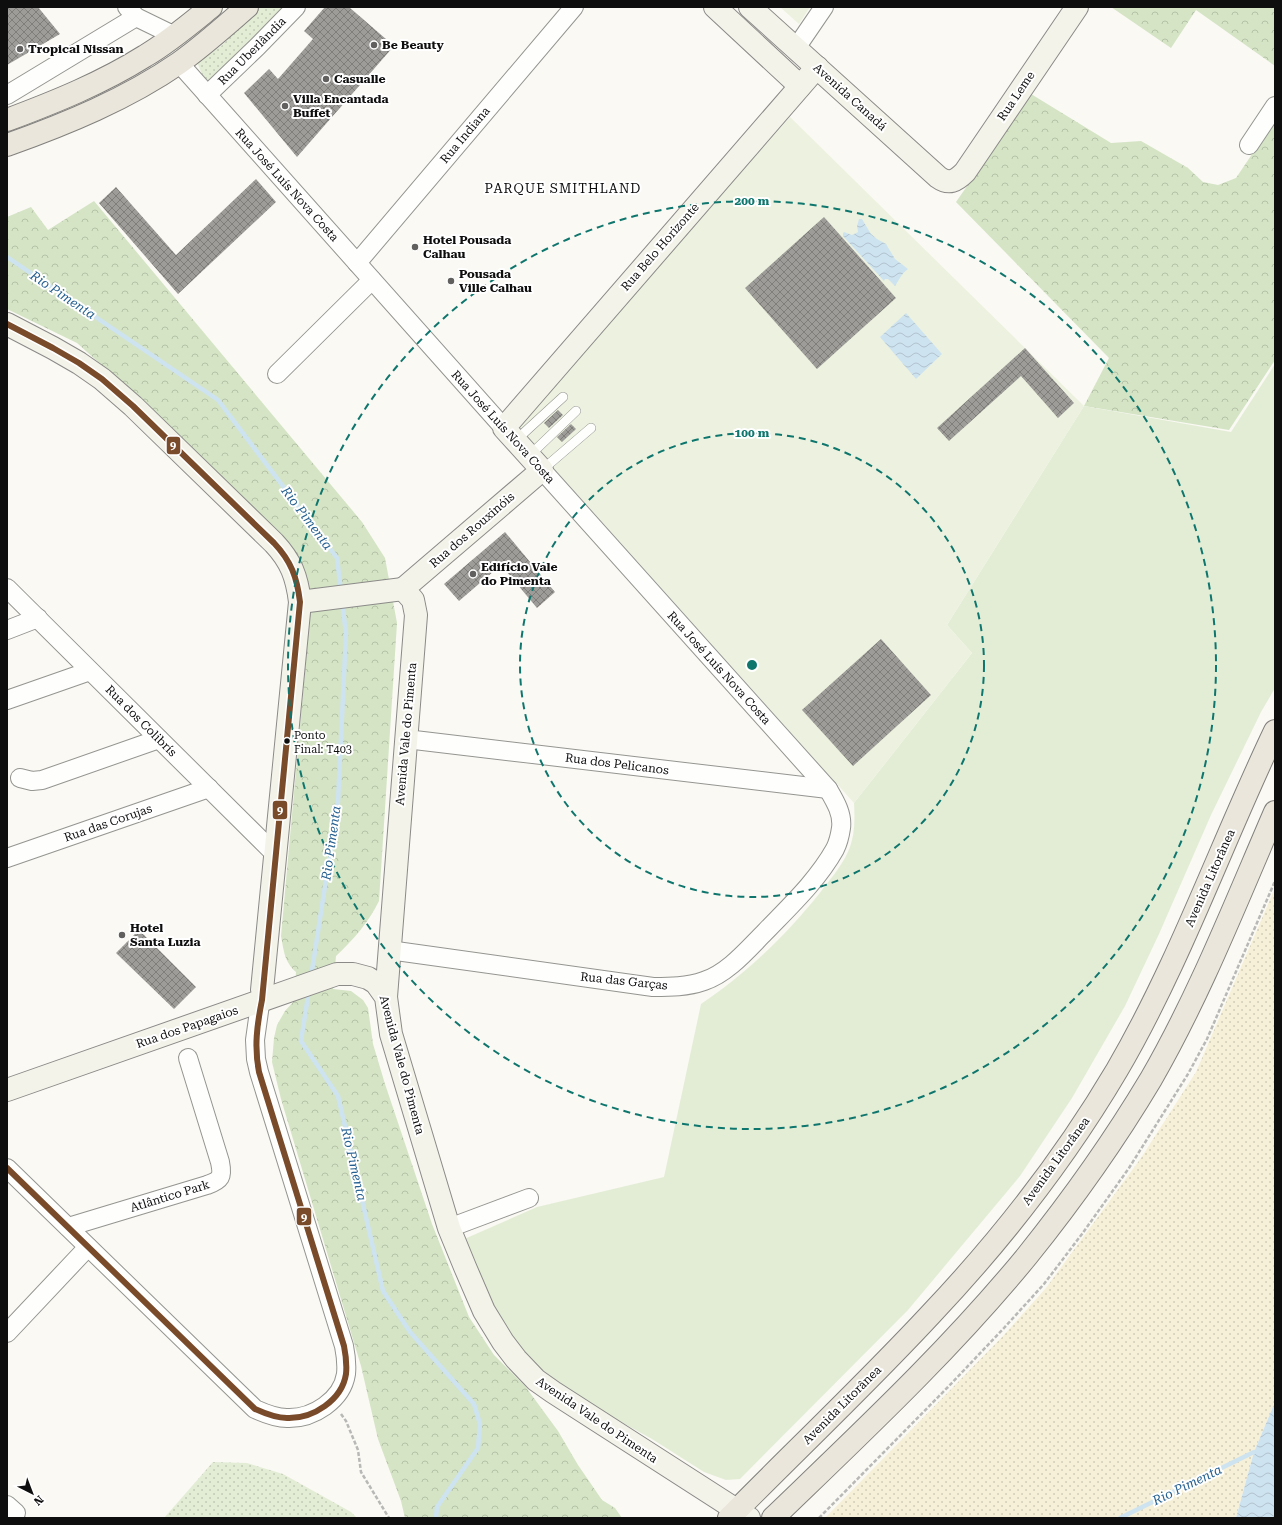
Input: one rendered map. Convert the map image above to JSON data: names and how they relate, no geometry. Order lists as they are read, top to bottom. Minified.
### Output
{"streets":{"main road":["Avenida Litorânea"],"street":["Rua Uberlândia","Rua Leme","Avenida Canadá","Rua Indiana","Rua José Luís Nova Costa","Rua Belo Horizonte","Rua dos Rouxinóis","Rua dos Colibrís","Avenida Vale do Pimenta","Rua dos Pelicanos","Rua das Corujas","Rua das Garças","Rua dos Papagaios","Atlântico Park"]},"crossings":[["Rua Uberlândia","Rua José Luís Nova Costa"],["Rua Leme","Avenida Canadá"],["Avenida Canadá","Rua Belo Horizonte"],["Rua Indiana","Rua José Luís Nova Costa"],["Rua José Luís Nova Costa","Rua Belo Horizonte"],["Rua José Luís Nova Costa","Rua dos Rouxinóis"],["Rua José Luís Nova Costa","Rua dos Pelicanos"],["Rua José Luís Nova Costa","Rua das Garças"],["Rua Belo Horizonte","Rua dos Rouxinóis"],["Rua dos Rouxinóis","Avenida Vale do Pimenta"],["Rua dos Colibrís","Rua das Corujas"],["Avenida Vale do Pimenta","Rua dos Pelicanos"],["Avenida Vale do Pimenta","Avenida Litorânea"],["Avenida Vale do Pimenta","Rua das Garças"],["Avenida Vale do Pimenta","Rua dos Papagaios"],["Rua dos Pelicanos","Rua das Garças"]],"districts":["PARQUE SMITHLAND"],"water":["Rio Pimenta"],"places":["Be Beauty","Tropical Nissan","Casualle","Villa Encantada Buffet","Hotel Pousada Calhau","Pousada Ville Calhau","Edifício Vale do Pimenta","Ponto Final: T403","Hotel Santa Luzia"],"lines":["transit line 9"],"north":"bottom right","rings":["200 m","100 m"]}
